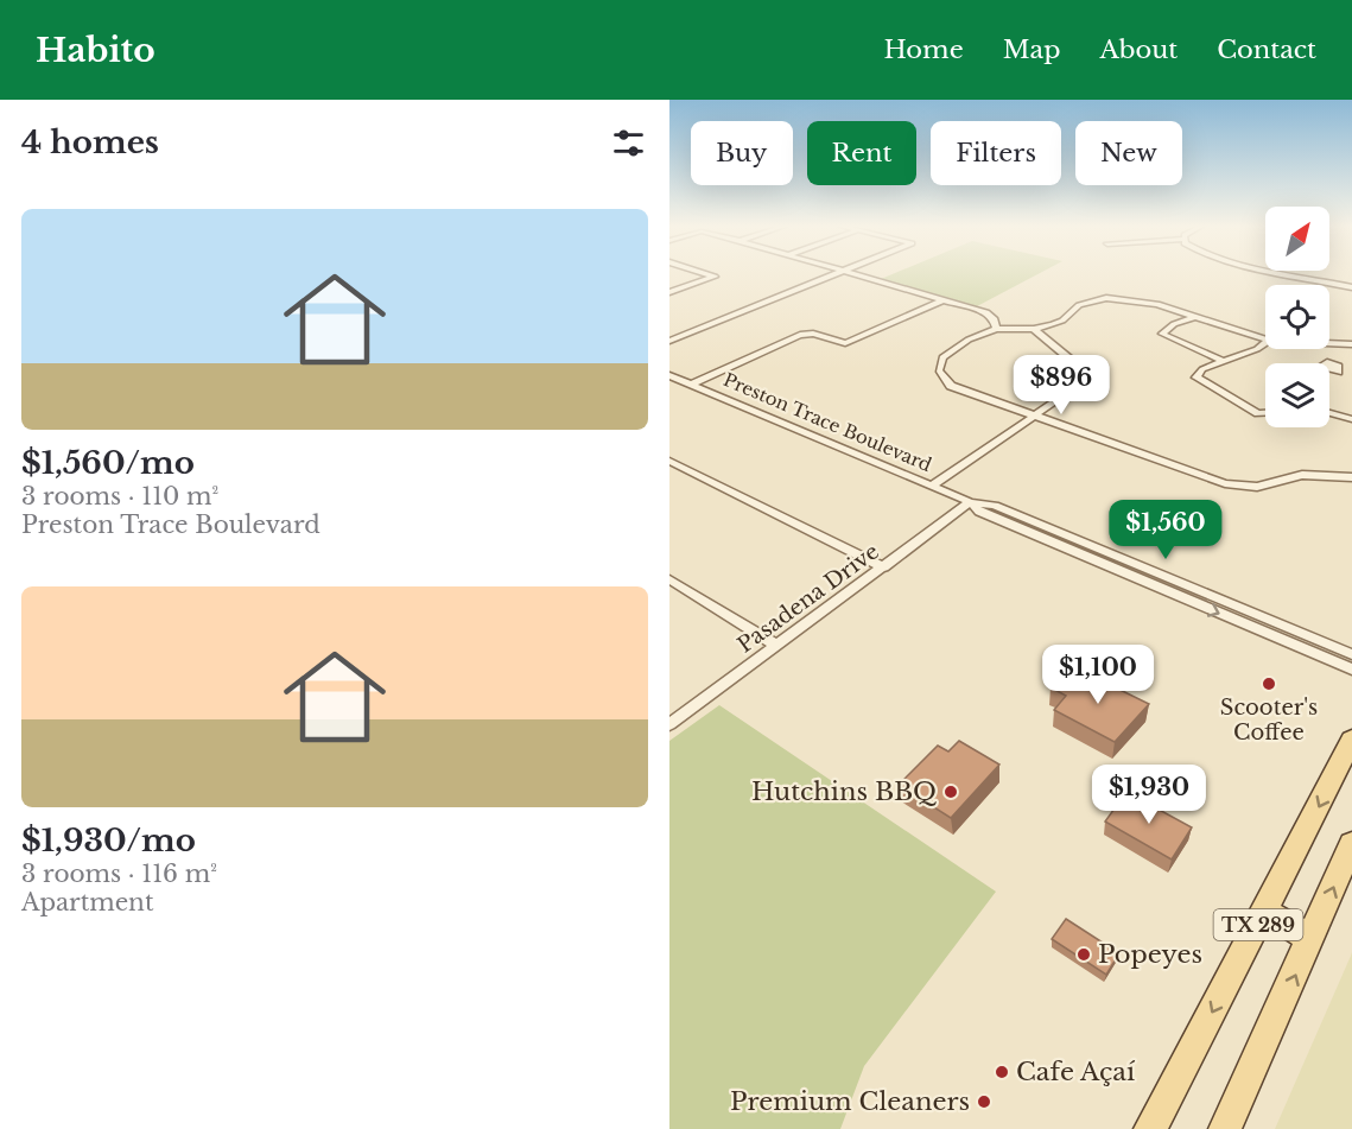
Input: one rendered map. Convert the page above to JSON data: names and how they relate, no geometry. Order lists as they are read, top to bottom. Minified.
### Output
{"streets":{"main road":["TX 289"],"street":["Preston Trace Boulevard","Pasadena Drive"]},"crossings":[["Preston Trace Boulevard","Pasadena Drive"]],"places":["Scooter's Coffee","Hutchins BBQ","Popeyes","Cafe Açaí","Premium Cleaners"],"north":"top right","page":{"header":"Habito","nav":["Home","Map","About","Contact"],"heading":"4 homes","chip":["Buy","Rent","Filters","New"],"list":[{"name":"$1,560/mo","note":"3 rooms · 110 m² · Preston Trace Boulevard"},{"name":"$1,930/mo","note":"3 rooms · 116 m² · Apartment"}],"price":["$896","$1,560","$1,100","$1,930"]}}
